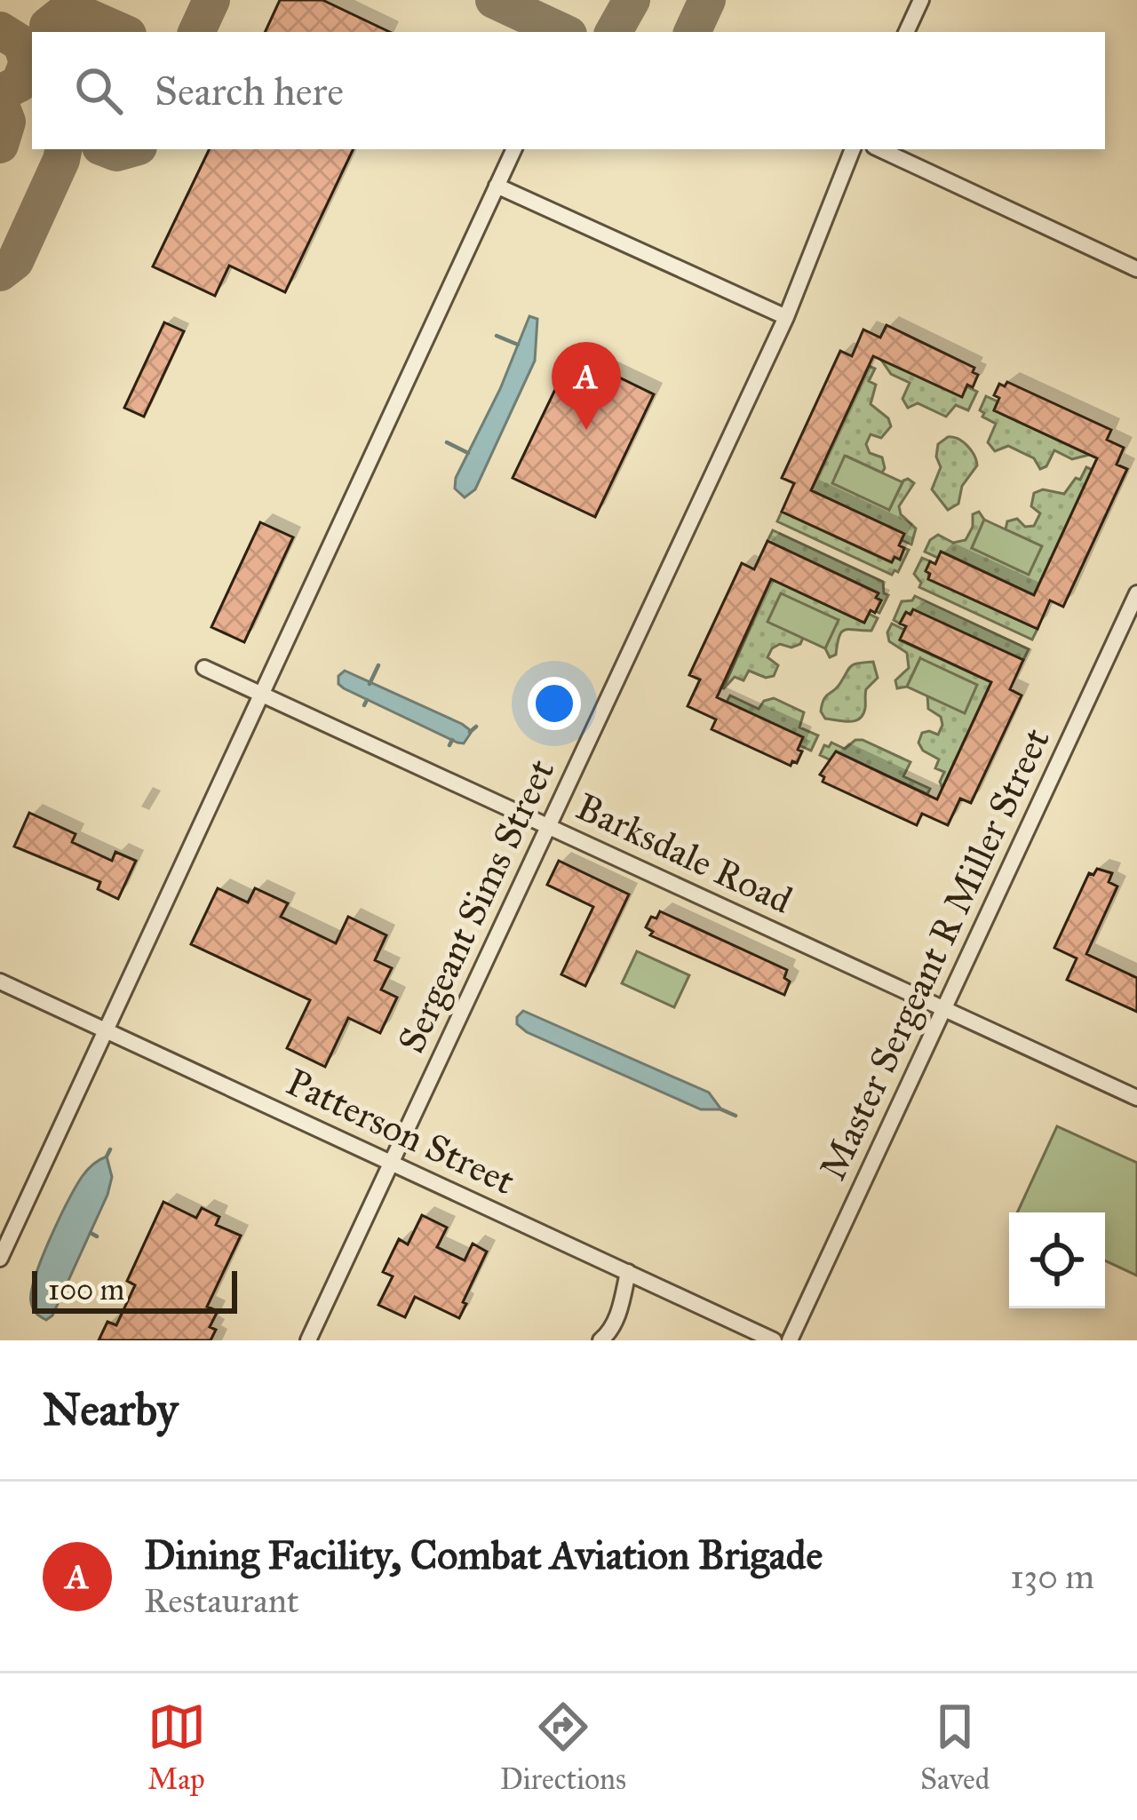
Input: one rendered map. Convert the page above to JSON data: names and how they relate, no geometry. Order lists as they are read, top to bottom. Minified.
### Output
{"streets":{"street":["Barksdale Road","Sergeant Sims Street","Master Sergeant R Miller Street","Patterson Street"]},"crossings":[["Barksdale Road","Sergeant Sims Street"],["Barksdale Road","Master Sergeant R Miller Street"],["Sergeant Sims Street","Patterson Street"]],"scale_bar":"100 m","page":{"search":"Search here","pins":"A","scale":"100 m","heading":"Nearby","list":[{"mark":"A","name":"Dining Facility, Combat Aviation Brigade","note":"Restaurant","value":"130 m"}],"nav":["Map","Directions","Saved"]}}
